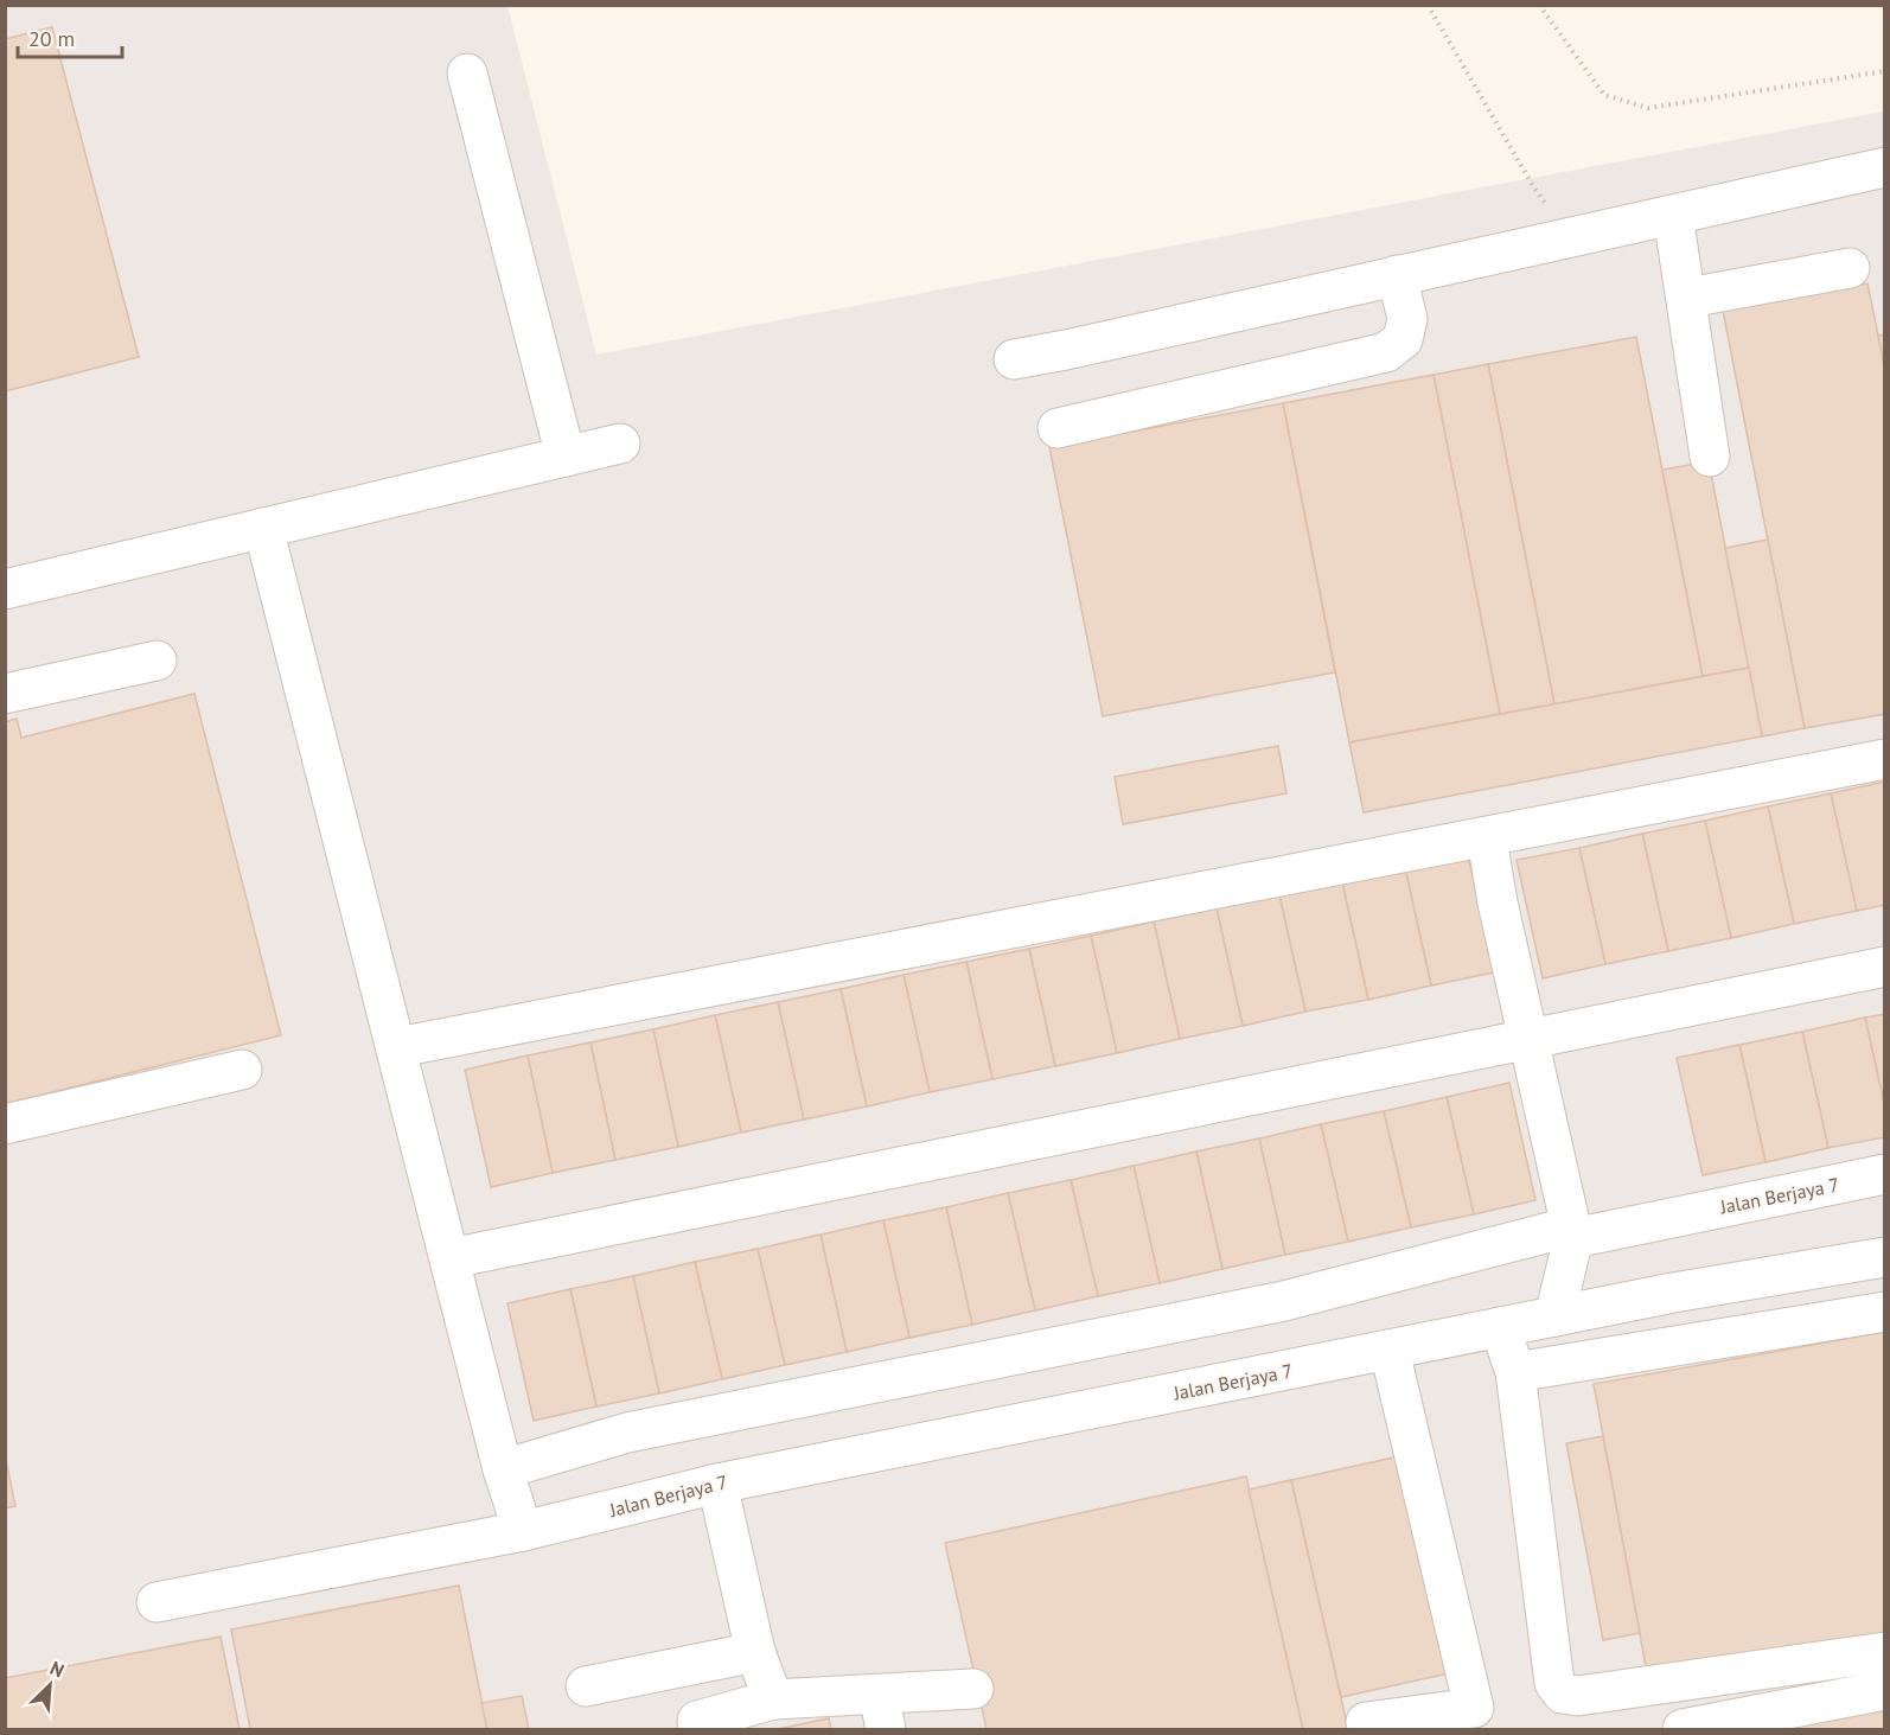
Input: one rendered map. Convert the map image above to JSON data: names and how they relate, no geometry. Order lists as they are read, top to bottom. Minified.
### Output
{"streets":{"street":["Jalan Berjaya 7"]},"scale_bar":"20 m","north":"top right"}
